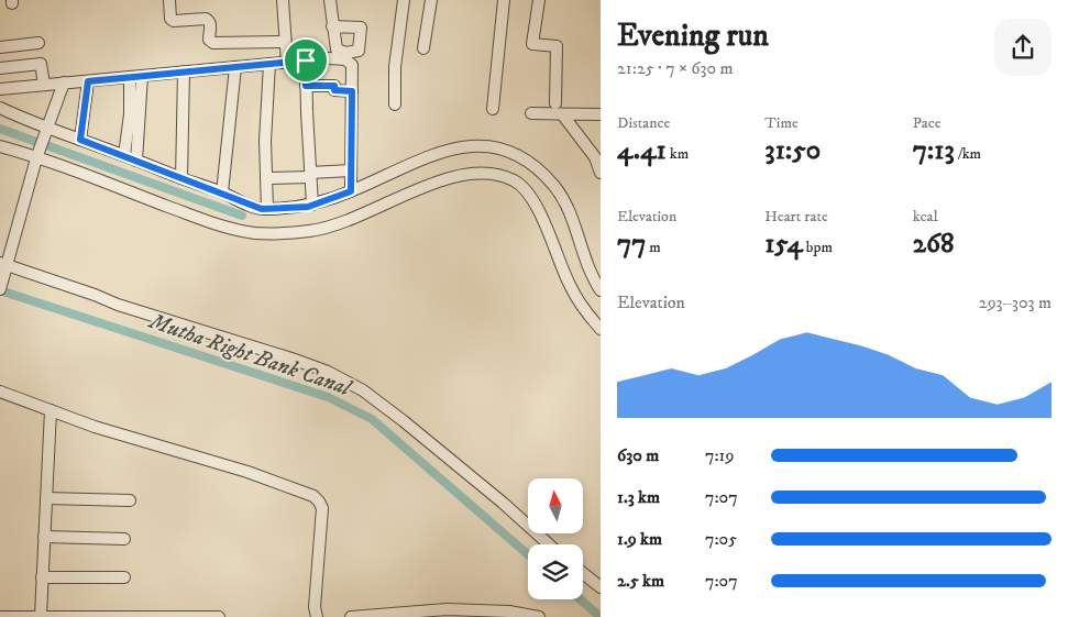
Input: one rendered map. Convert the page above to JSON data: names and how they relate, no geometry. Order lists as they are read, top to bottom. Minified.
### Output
{"water":["Mutha Right Bank Canal"],"north":"top","page":{"heading":["Evening run","21:25 · 7 × 630 m"],"stats":[["Distance","4.41 km"],["Time","31:50"],["Pace","7:13 /km"],["Elevation","77 m"],["Heart rate","154 bpm"],["kcal","268"]],"chart":["Elevation","293–303 m"],"list":[{"name":"630 m","note":"7:19"},{"name":"1.3 km","note":"7:07"},{"name":"1.9 km","note":"7:05"},{"name":"2.5 km","note":"7:07"}]}}
